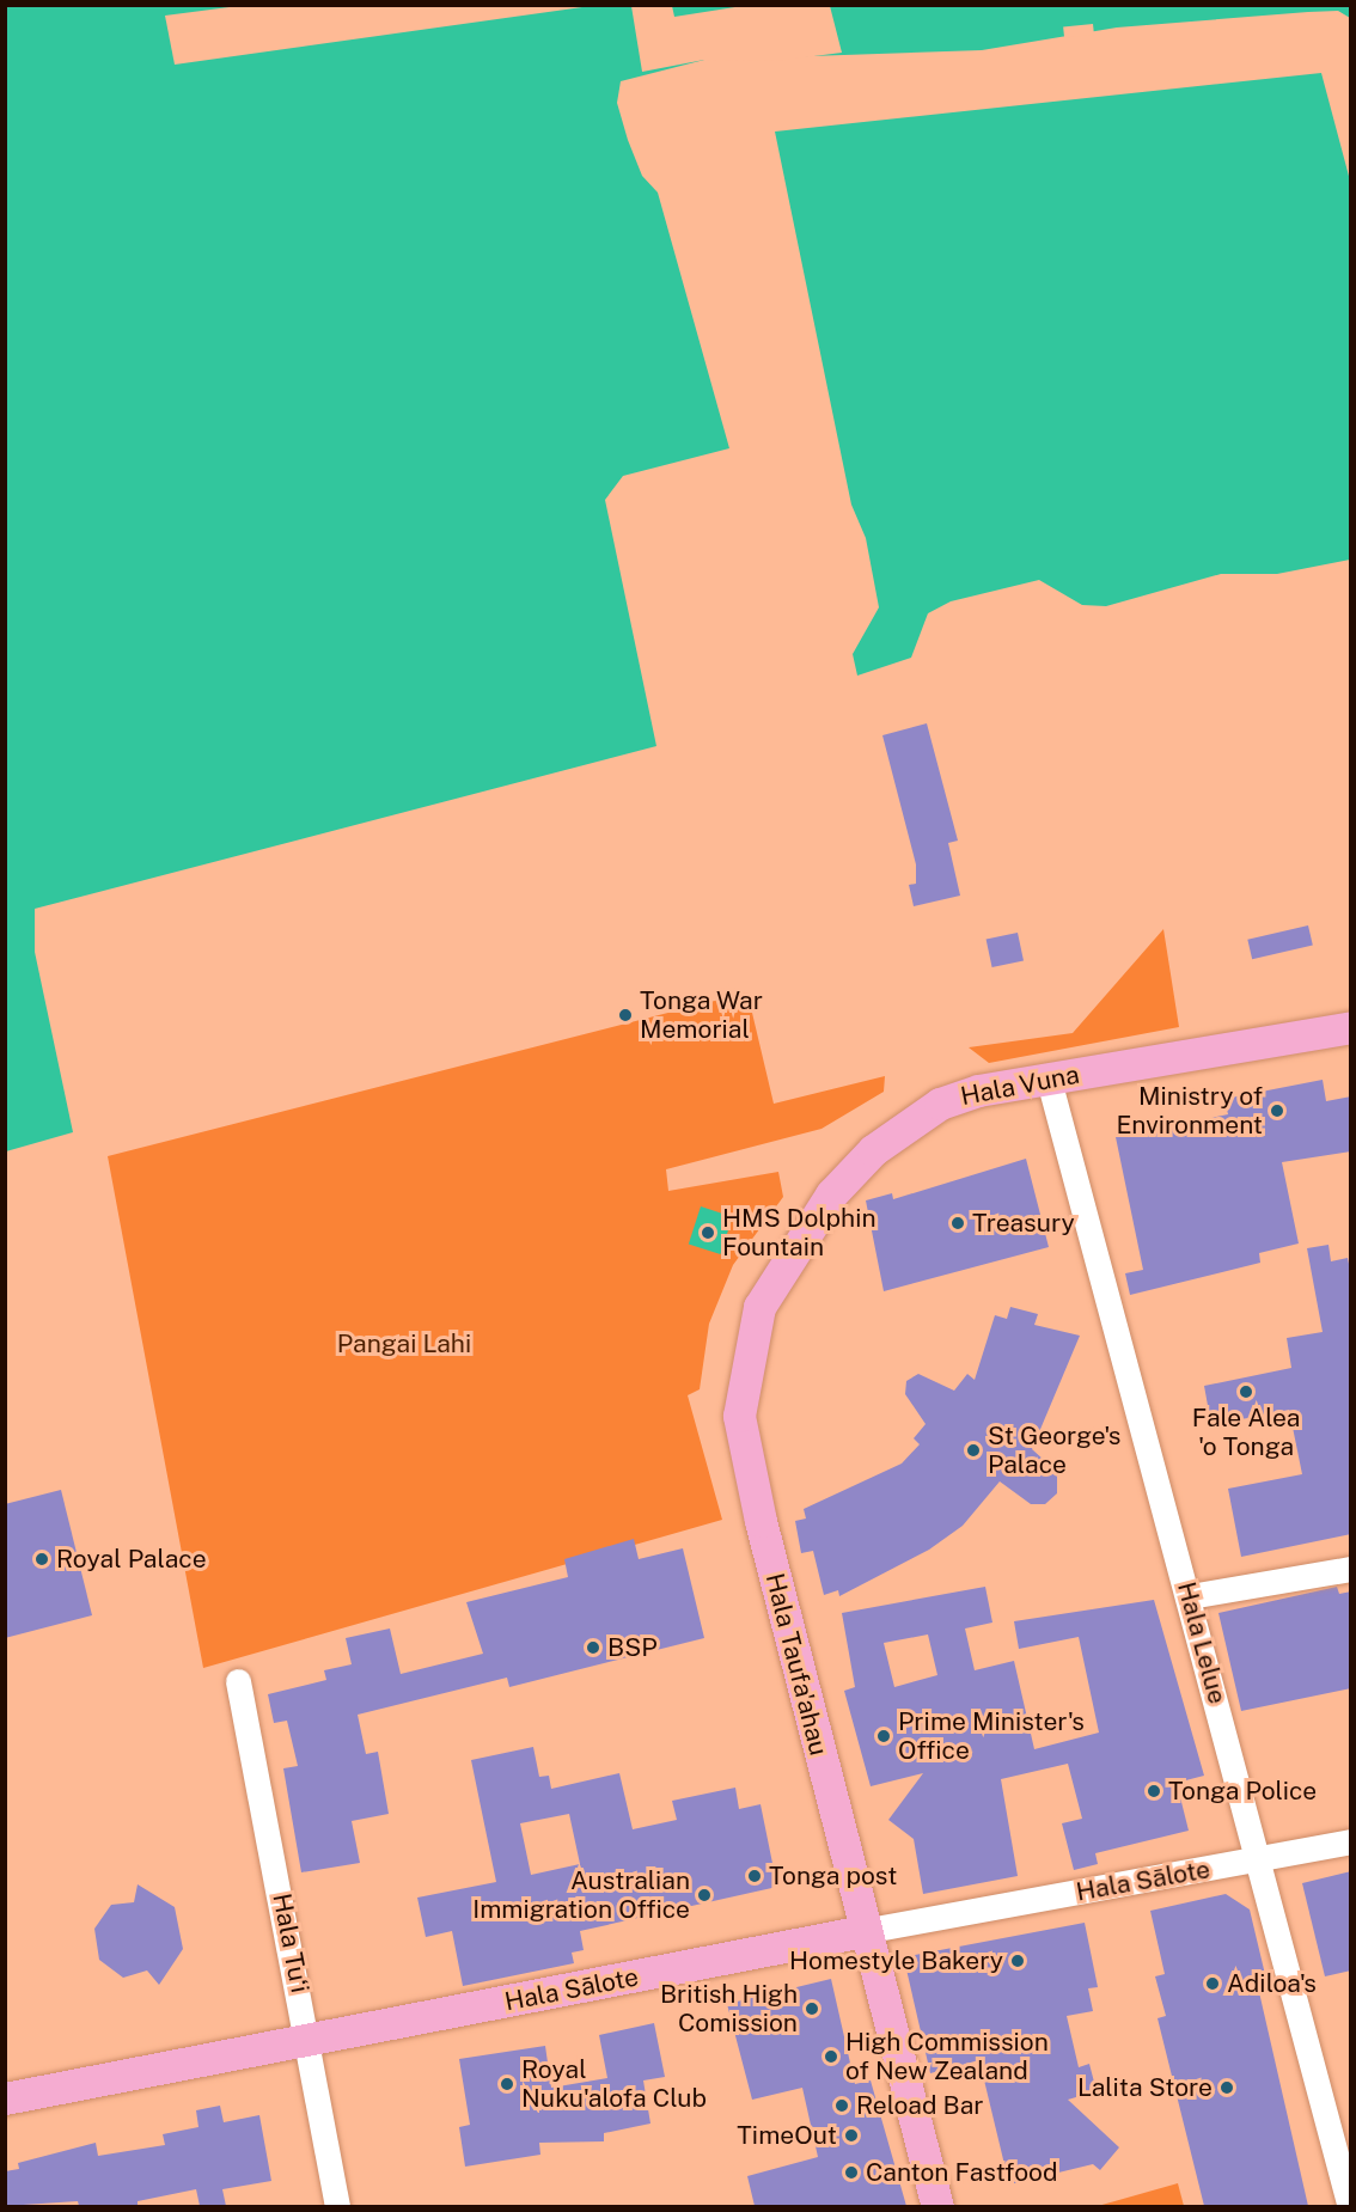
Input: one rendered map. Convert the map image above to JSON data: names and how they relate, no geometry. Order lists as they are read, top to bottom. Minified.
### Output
{"streets":{"main road":["Hala Vuna","Hala Taufa'ahau","Hala Sālote"],"street":["Hala Lelue","Hala Tuʻi"]},"crossings":[["Hala Vuna","Hala Lelue"],["Hala Vuna","Hala Taufa'ahau"],["Hala Lelue","Hala Sālote"],["Hala Taufa'ahau","Hala Sālote"],["Hala Sālote","Hala Tuʻi"]],"parks":["Pangai Lahi"],"places":["Tonga War Memorial","Ministry of Environment","Treasury","HMS Dolphin Fountain","Fale Alea 'o Tonga","St George's Palace","Royal Palace","BSP","Prime Minister's Office","Tonga Police","Tonga post","Australian Immigration Office","Homestyle Bakery","Adiloa's","British High Comission","High Commission of New Zealand","Royal Nuku'alofa Club","Lalita Store","Reload Bar","TimeOut","Canton Fastfood"]}
